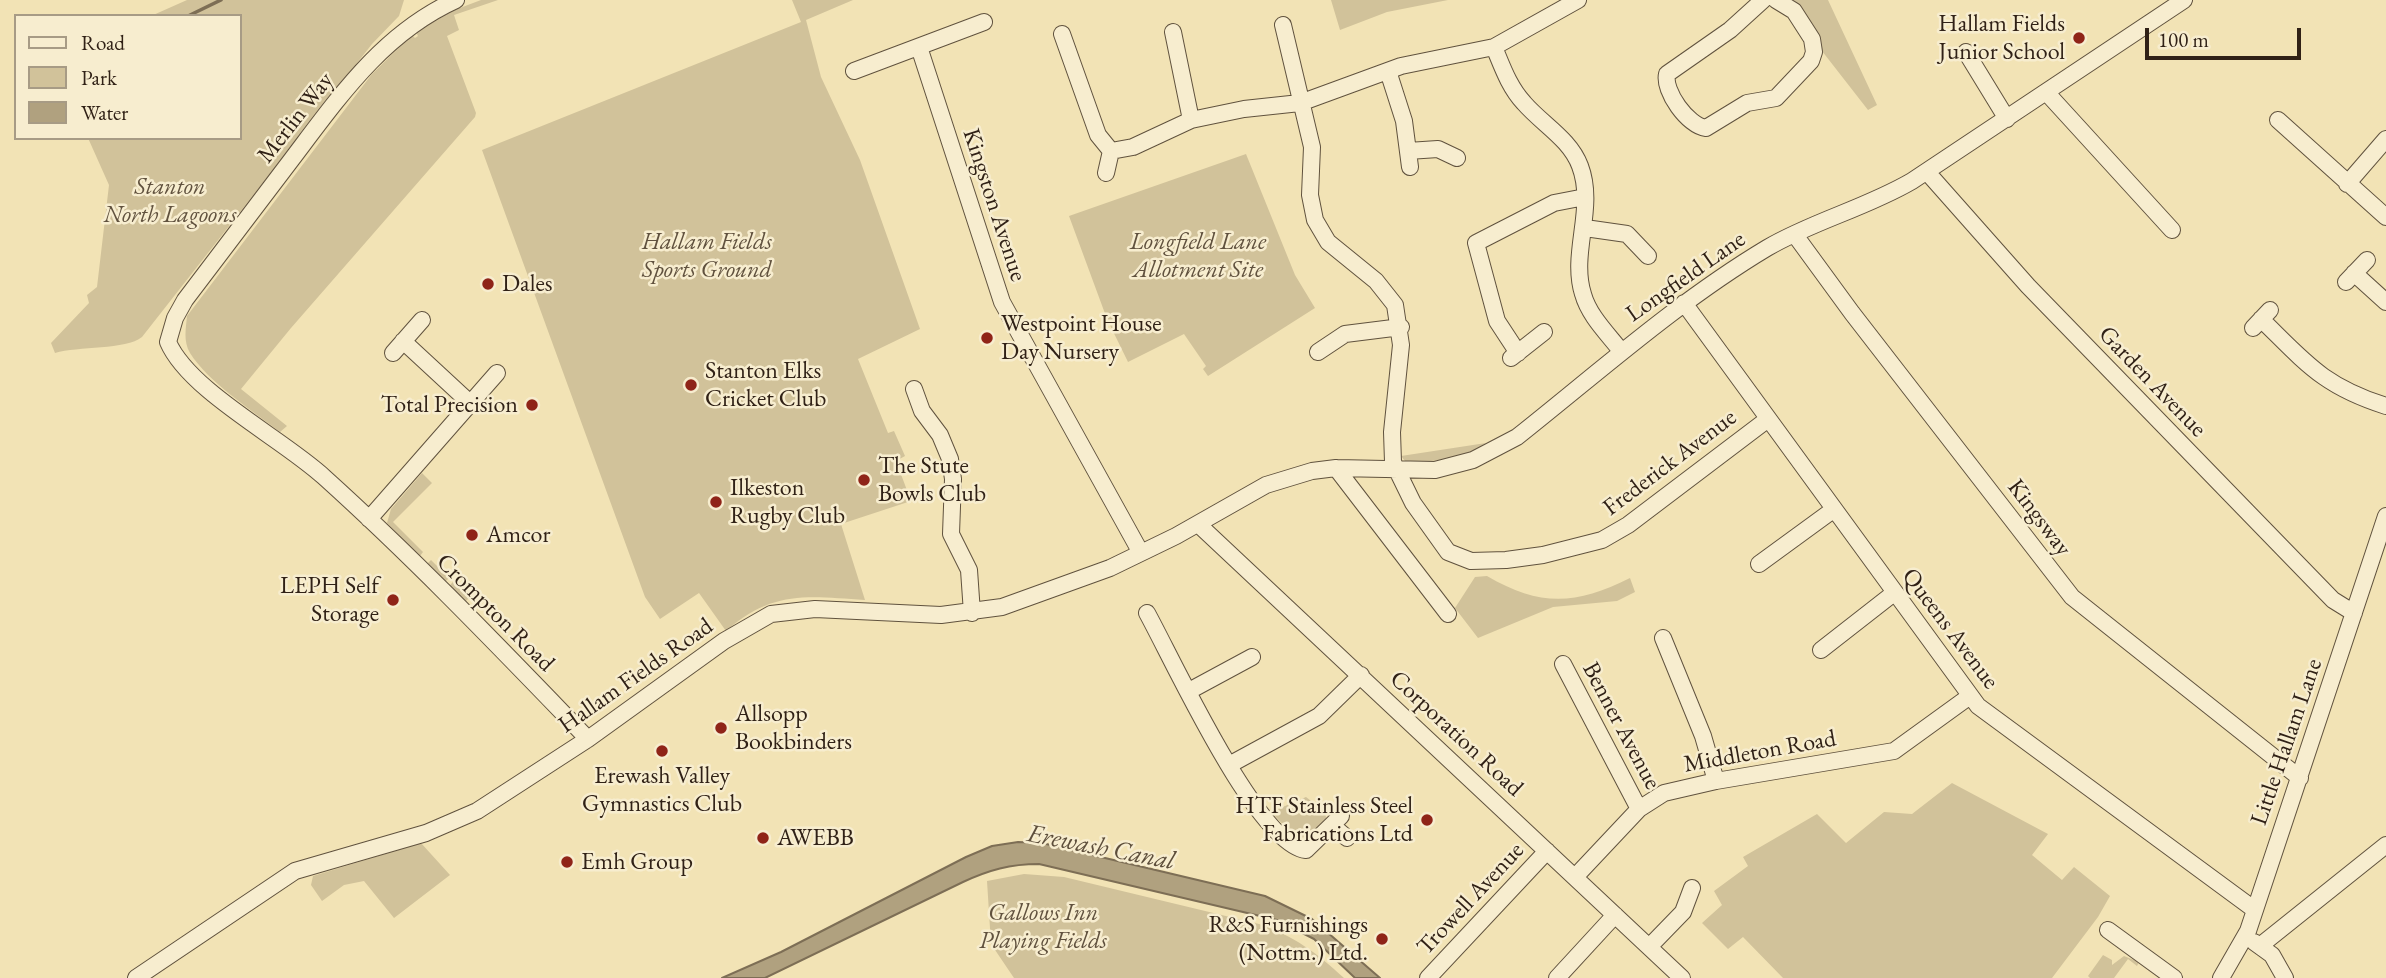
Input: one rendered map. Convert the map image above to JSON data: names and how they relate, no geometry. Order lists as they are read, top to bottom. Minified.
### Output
{"streets":{"street":["Merlin Way","Kingston Avenue","Longfield Lane","Garden Avenue","Frederick Avenue","Kingsway","Crompton Road","Queens Avenue","Hallam Fields Road","Benner Avenue","Corporation Road","Little Hallam Lane","Middleton Road","Trowell Avenue"]},"crossings":[["Merlin Way","Crompton Road"],["Kingston Avenue","Hallam Fields Road"],["Longfield Lane","Garden Avenue"],["Longfield Lane","Frederick Avenue"],["Longfield Lane","Kingsway"],["Longfield Lane","Queens Avenue"],["Longfield Lane","Hallam Fields Road"],["Longfield Lane","Corporation Road"],["Garden Avenue","Little Hallam Lane"],["Frederick Avenue","Queens Avenue"],["Kingsway","Little Hallam Lane"],["Crompton Road","Hallam Fields Road"],["Queens Avenue","Little Hallam Lane"],["Queens Avenue","Middleton Road"],["Hallam Fields Road","Corporation Road"],["Benner Avenue","Middleton Road"],["Corporation Road","Middleton Road"],["Corporation Road","Trowell Avenue"]],"water":["Erewash Canal"],"parks":["Stanton North Lagoons","Hallam Fields Sports Ground","Longfield Lane Allotment Site","Gallows Inn Playing Fields"],"places":["Hallam Fields Junior School","Dales","Westpoint House Day Nursery","Stanton Elks Cricket Club","Total Precision","The Stute Bowls Club","Ilkeston Rugby Club","Amcor","LEPH Self Storage","Allsopp Bookbinders","Erewash Valley Gymnastics Club","HTF Stainless Steel Fabrications Ltd","AWEBB","Emh Group","R&S Furnishings (Nottm.) Ltd."],"legend":["Road","Park","Water"],"scale_bar":"100 m"}
